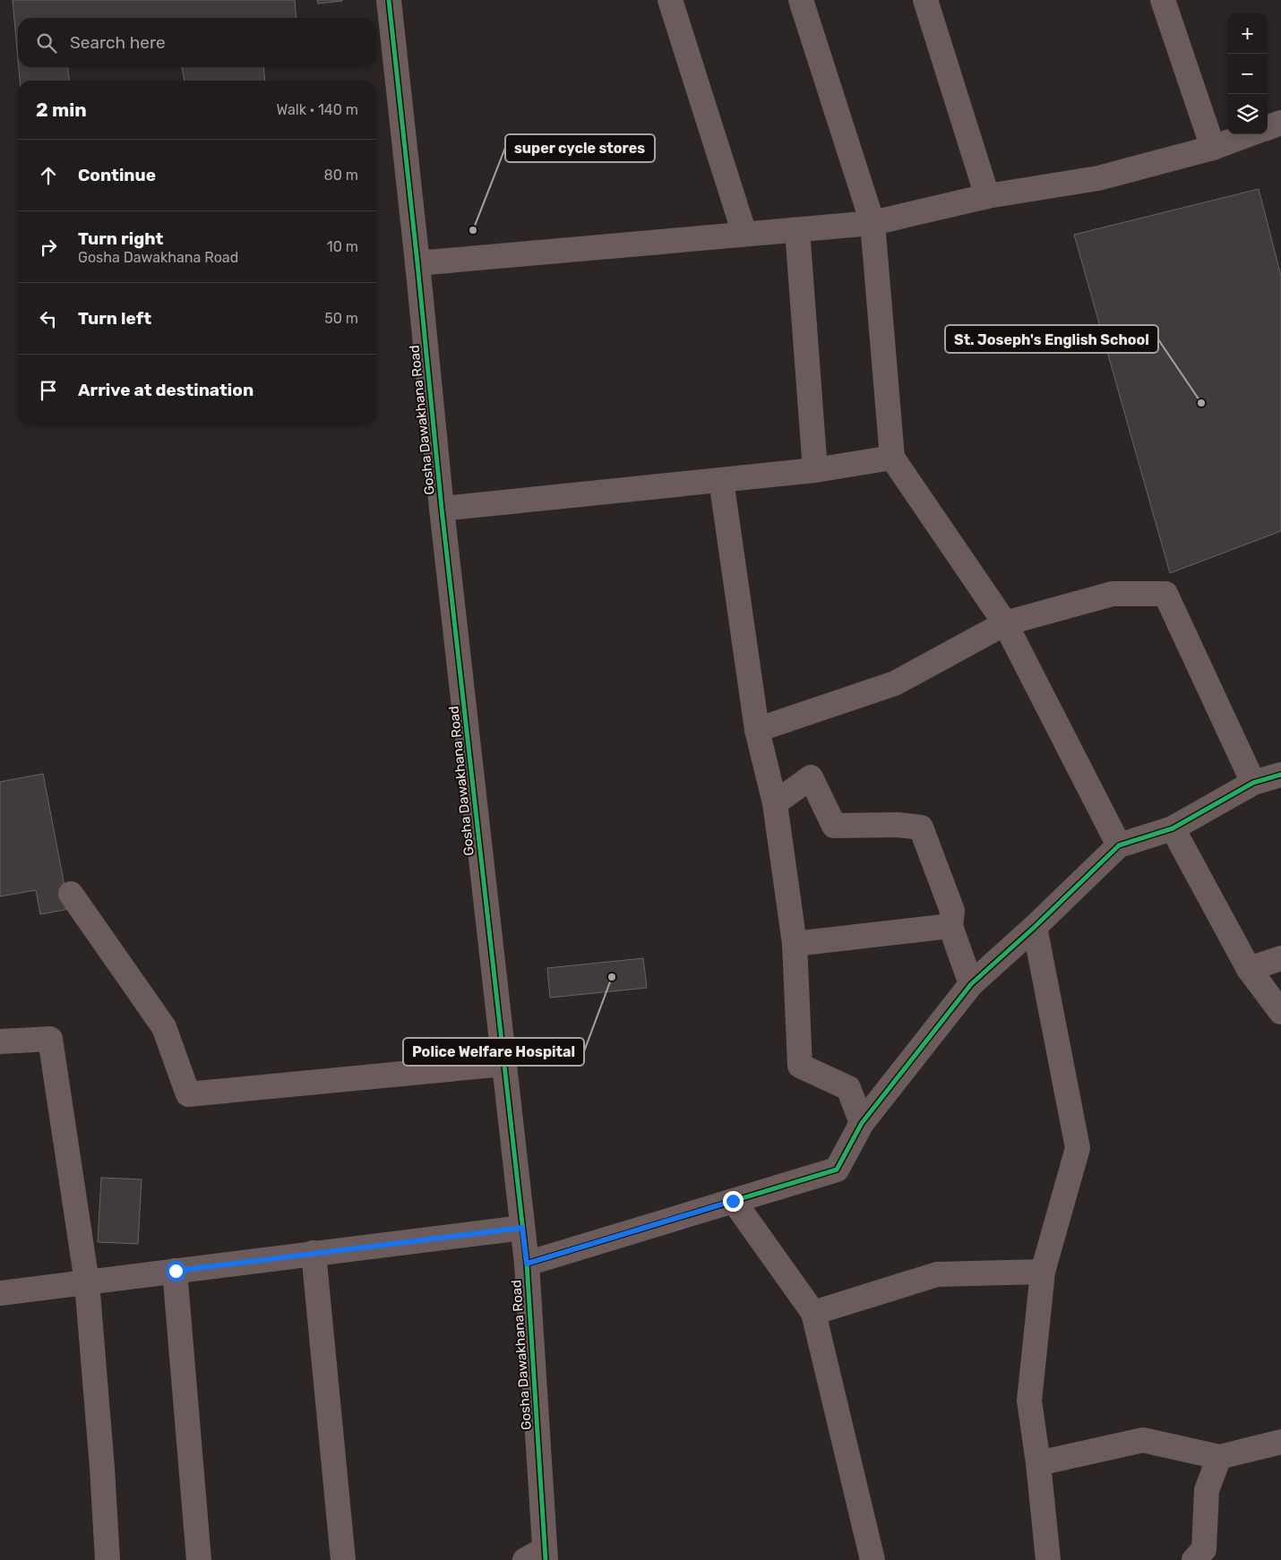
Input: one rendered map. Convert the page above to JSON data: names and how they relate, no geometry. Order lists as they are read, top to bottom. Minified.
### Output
{"streets":{"street":["Gosha Dawakhana Road"]},"places":["super cycle stores","St. Joseph's English School","Police Welfare Hospital"],"page":{"map_buttons":["+","−"],"search":"Search here","heading":["2 min","Walk · 140 m"],"list":[["Continue","80 m"],["Turn right","Gosha Dawakhana Road","10 m"],["Turn left","50 m"],"Arrive at destination"]}}
